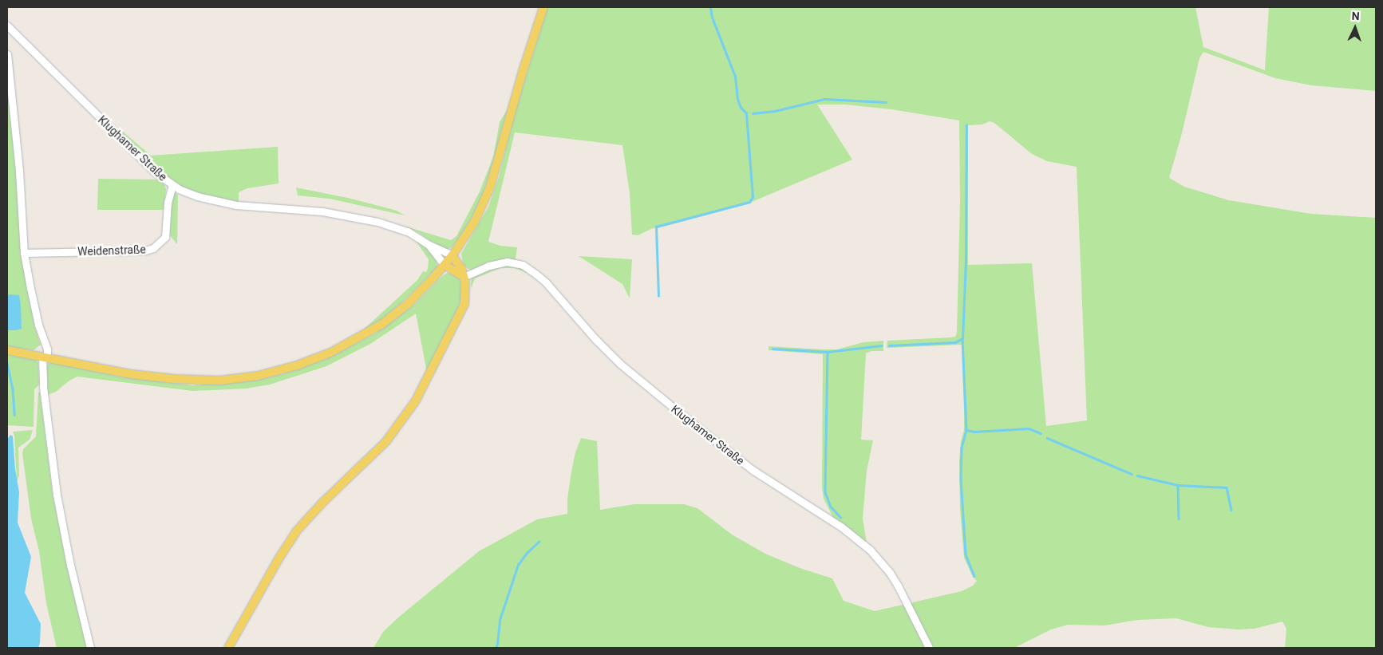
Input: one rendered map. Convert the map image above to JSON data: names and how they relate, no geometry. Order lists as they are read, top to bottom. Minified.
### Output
{"streets":{"street":["Klughamer Straße","Weidenstraße"]},"crossings":[["Klughamer Straße","Weidenstraße"]],"north":"top"}
